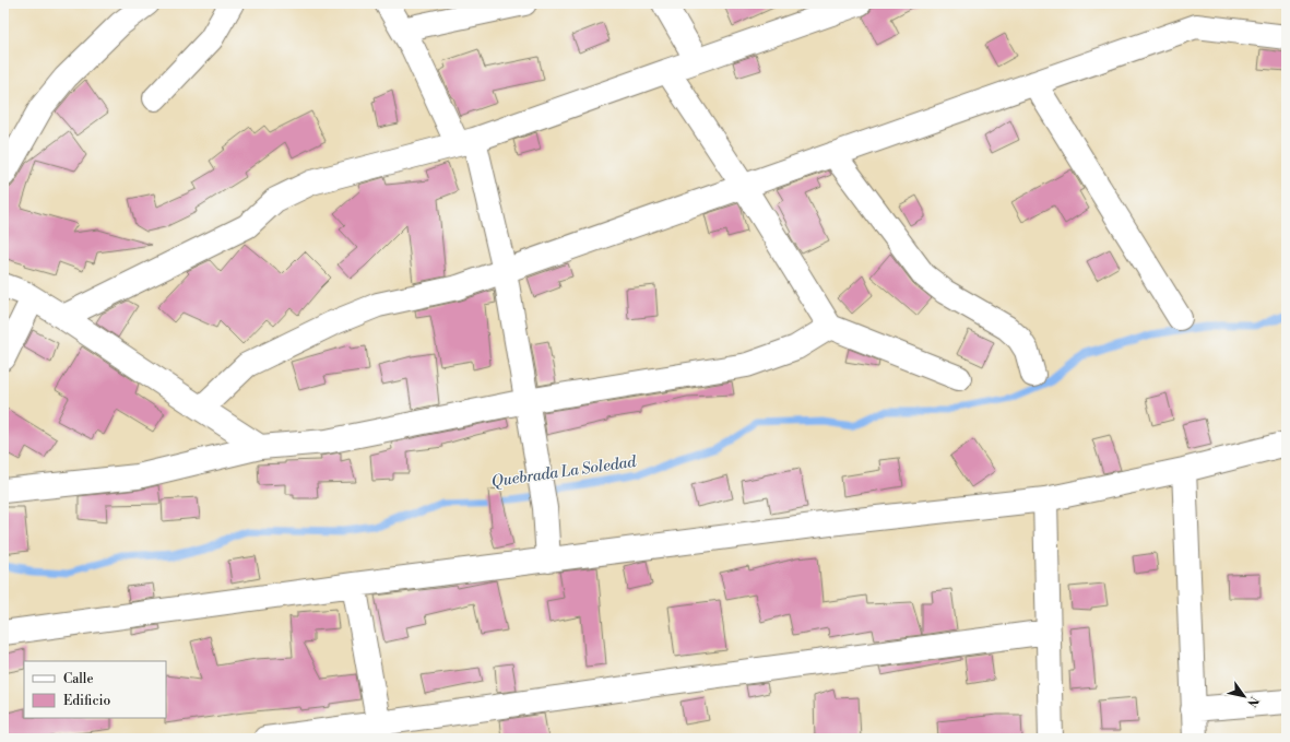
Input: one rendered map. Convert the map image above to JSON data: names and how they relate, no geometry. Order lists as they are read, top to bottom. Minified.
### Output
{"water":["Quebrada La Soledad"],"legend":["Calle","Edificio"],"north":"bottom right"}
